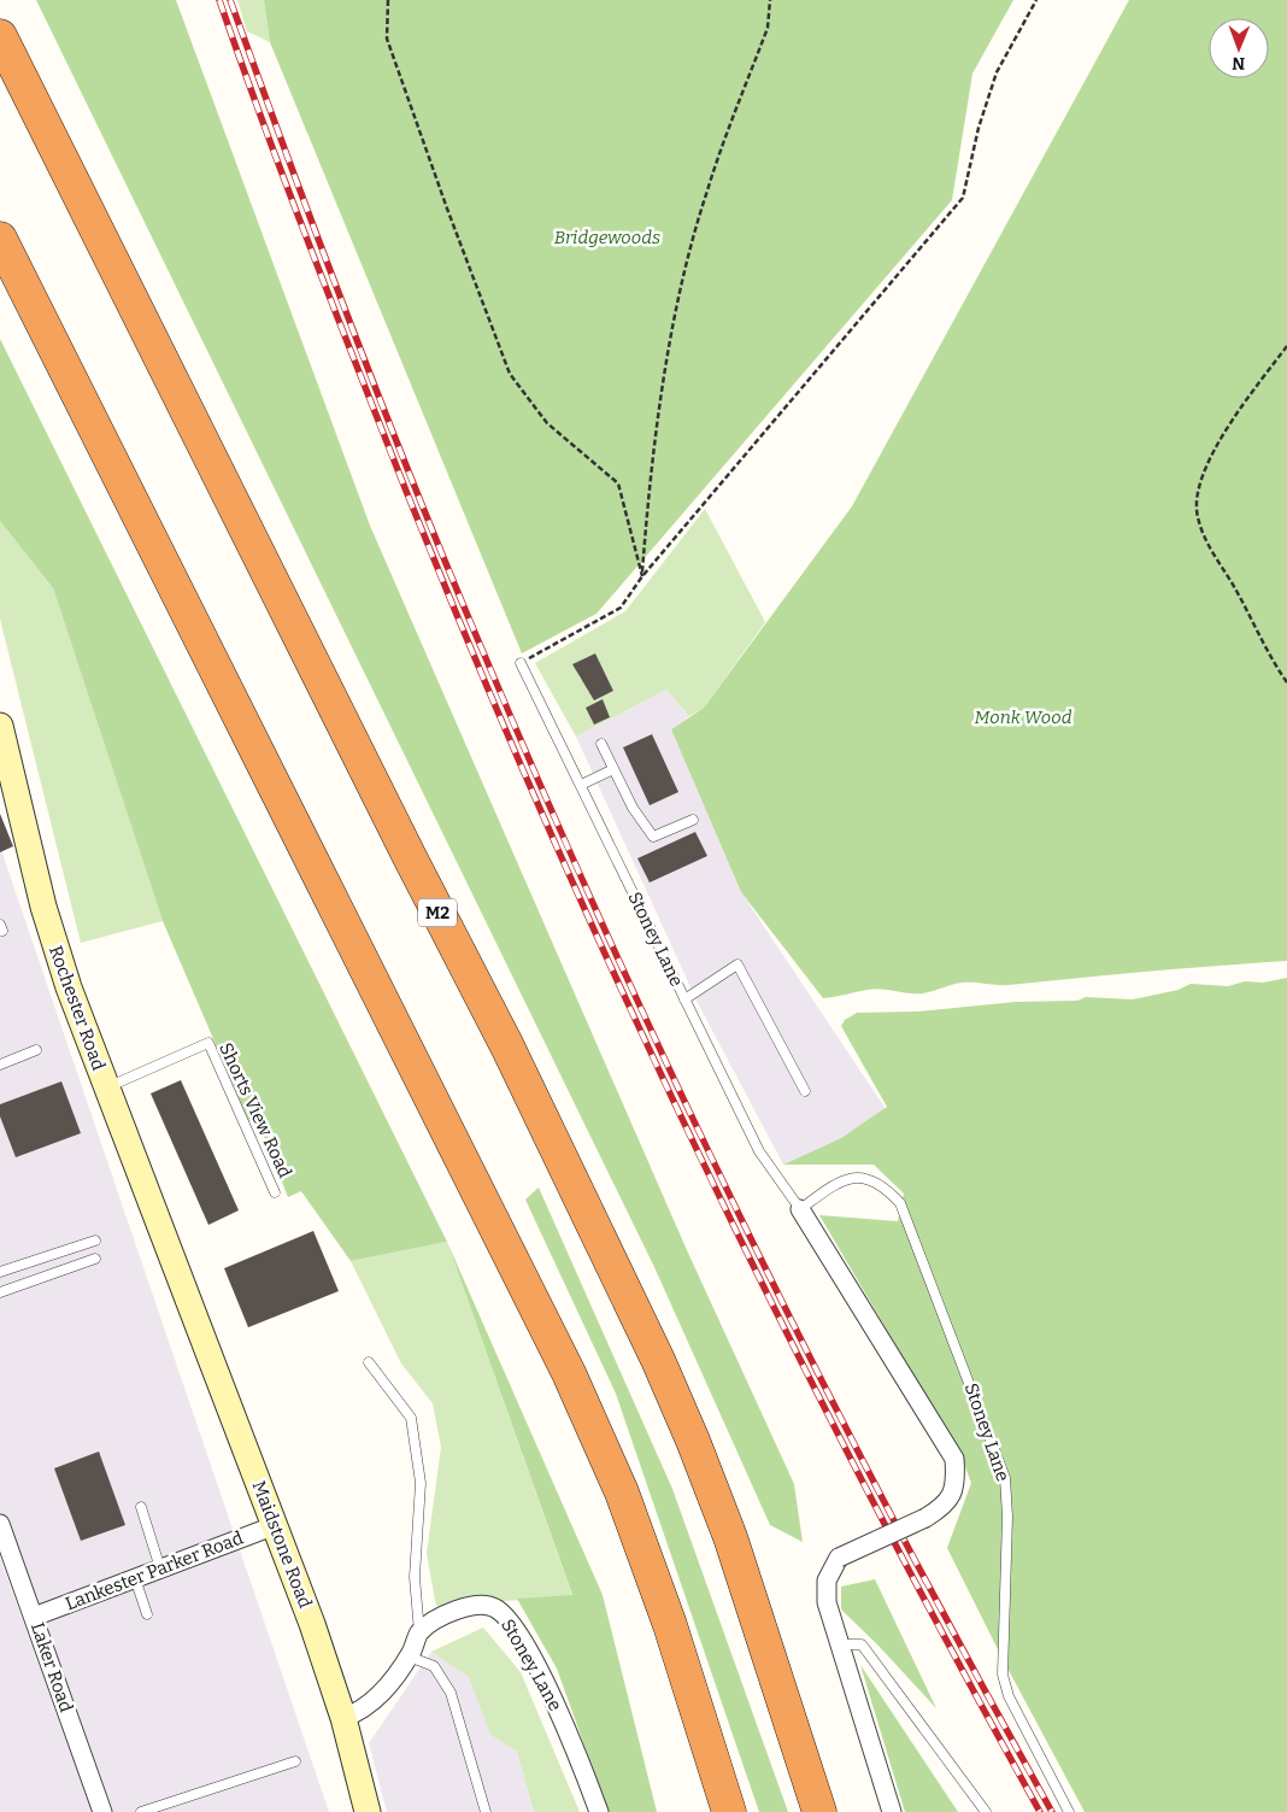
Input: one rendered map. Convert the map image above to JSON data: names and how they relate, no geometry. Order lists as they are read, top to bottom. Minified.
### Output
{"streets":{"highway":["M2"],"main road":["Rochester Road","Maidstone Road"],"street":["Stoney Lane","Lankester Parker Road","Laker Road"],"lane":["Shorts View Road"]},"crossings":[["Rochester Road","Shorts View Road"],["Rochester Road","Maidstone Road"],["Maidstone Road","Lankester Parker Road"],["Lankester Parker Road","Laker Road"]],"parks":["Bridgewoods","Monk Wood"],"north":"bottom"}
